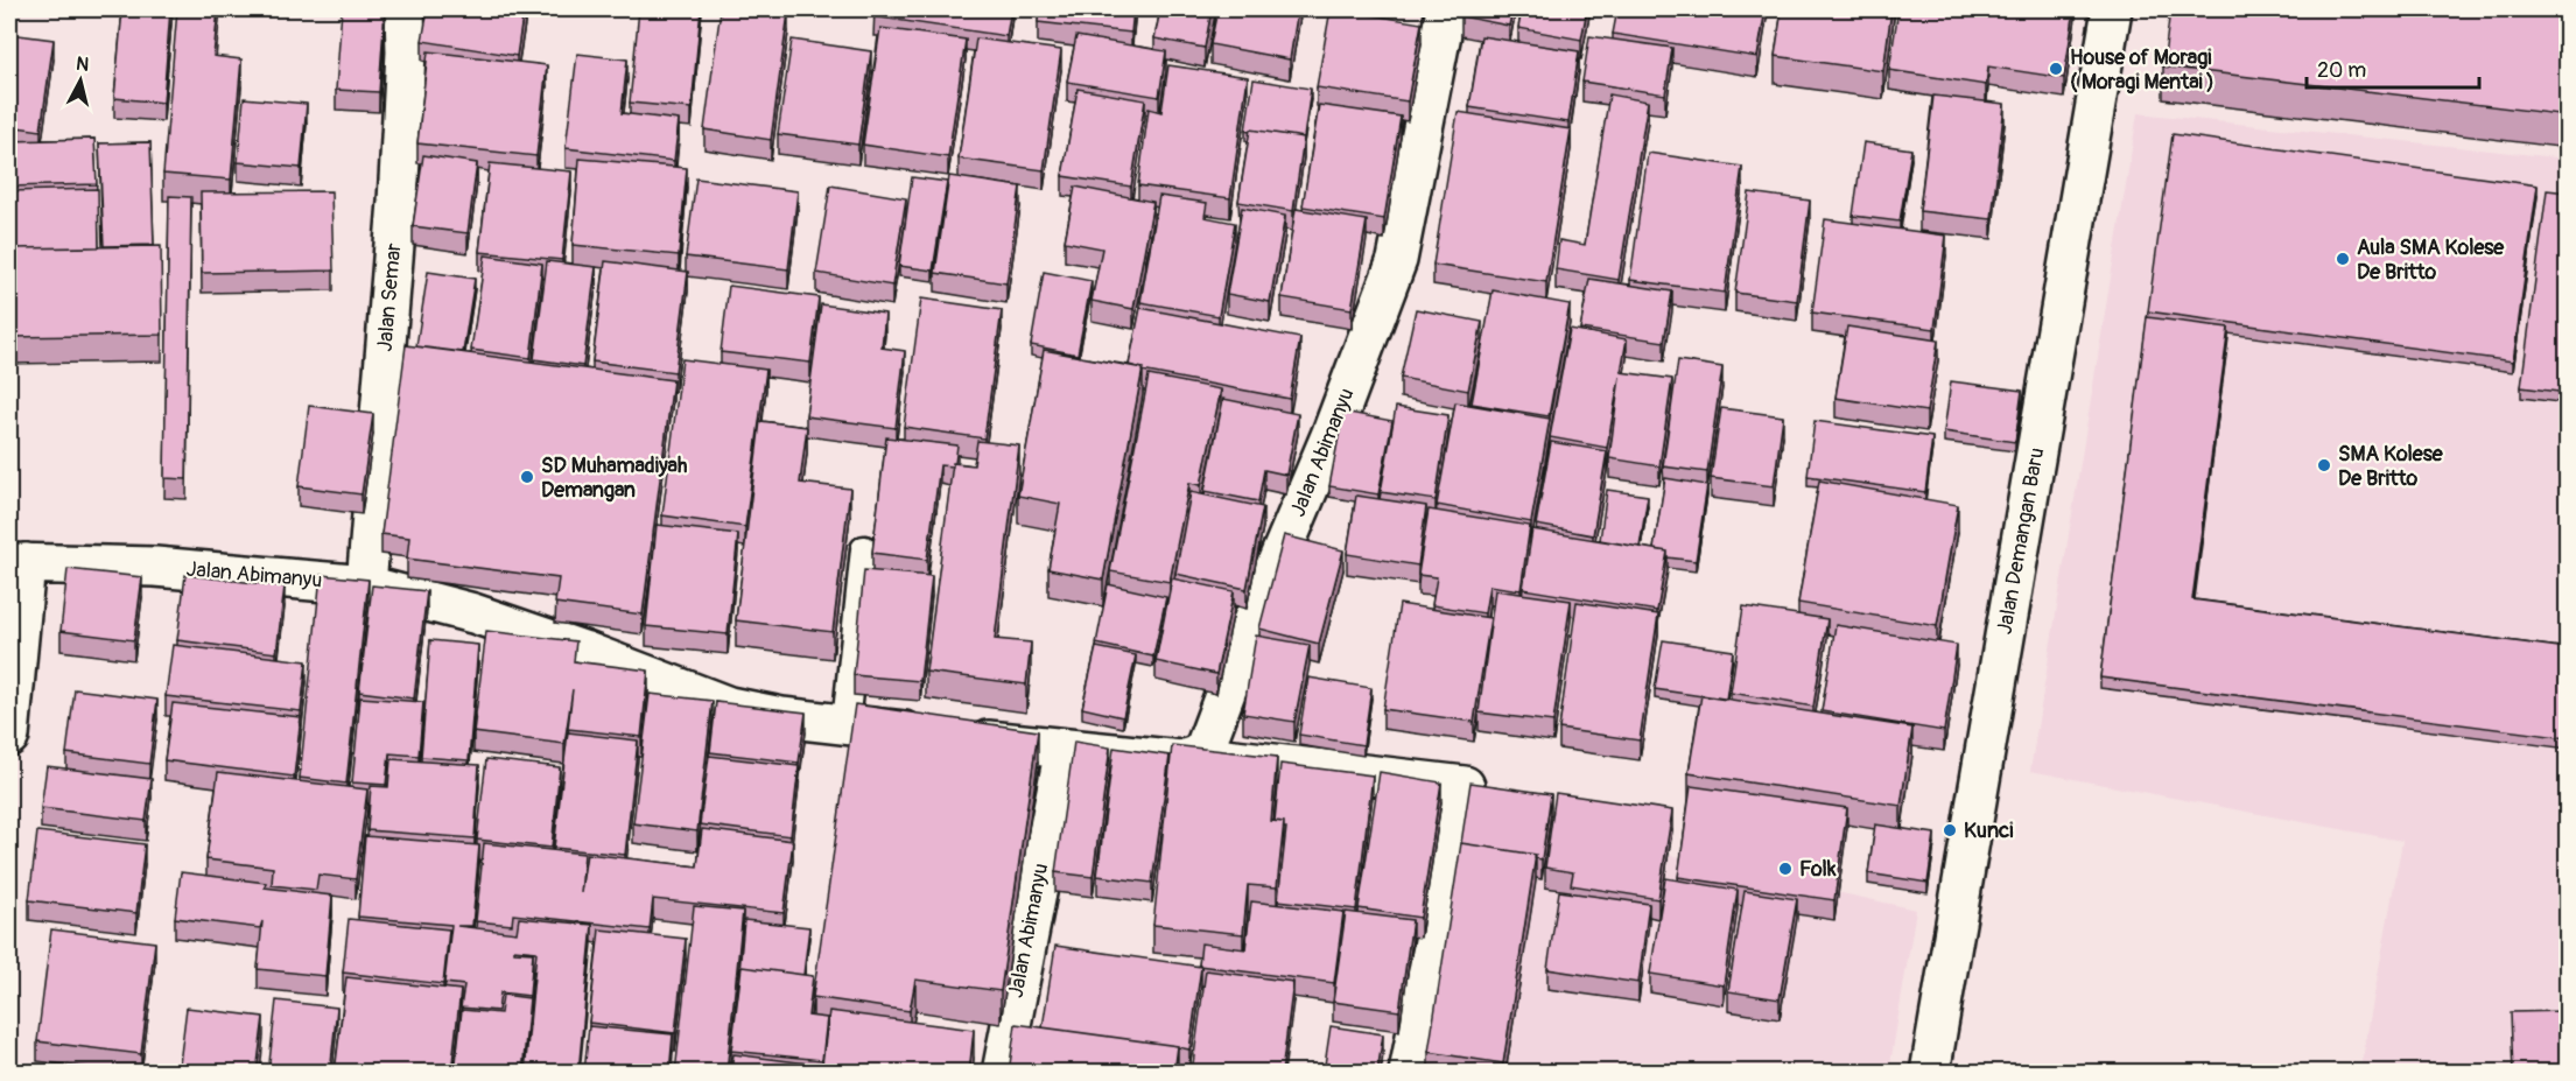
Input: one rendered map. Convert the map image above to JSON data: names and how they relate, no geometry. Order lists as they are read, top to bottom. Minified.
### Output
{"streets":{"street":["Jalan Semar","Jalan Abimanyu","Jalan Demangan Baru"]},"crossings":[["Jalan Semar","Jalan Abimanyu"]],"places":["House of Moragi ( Moragi Mentai )","Aula SMA Kolese De Britto","SMA Kolese De Britto","SD Muhamadiyah Demangan","Kunci","Folk"],"scale_bar":"20 m","north":"top"}
